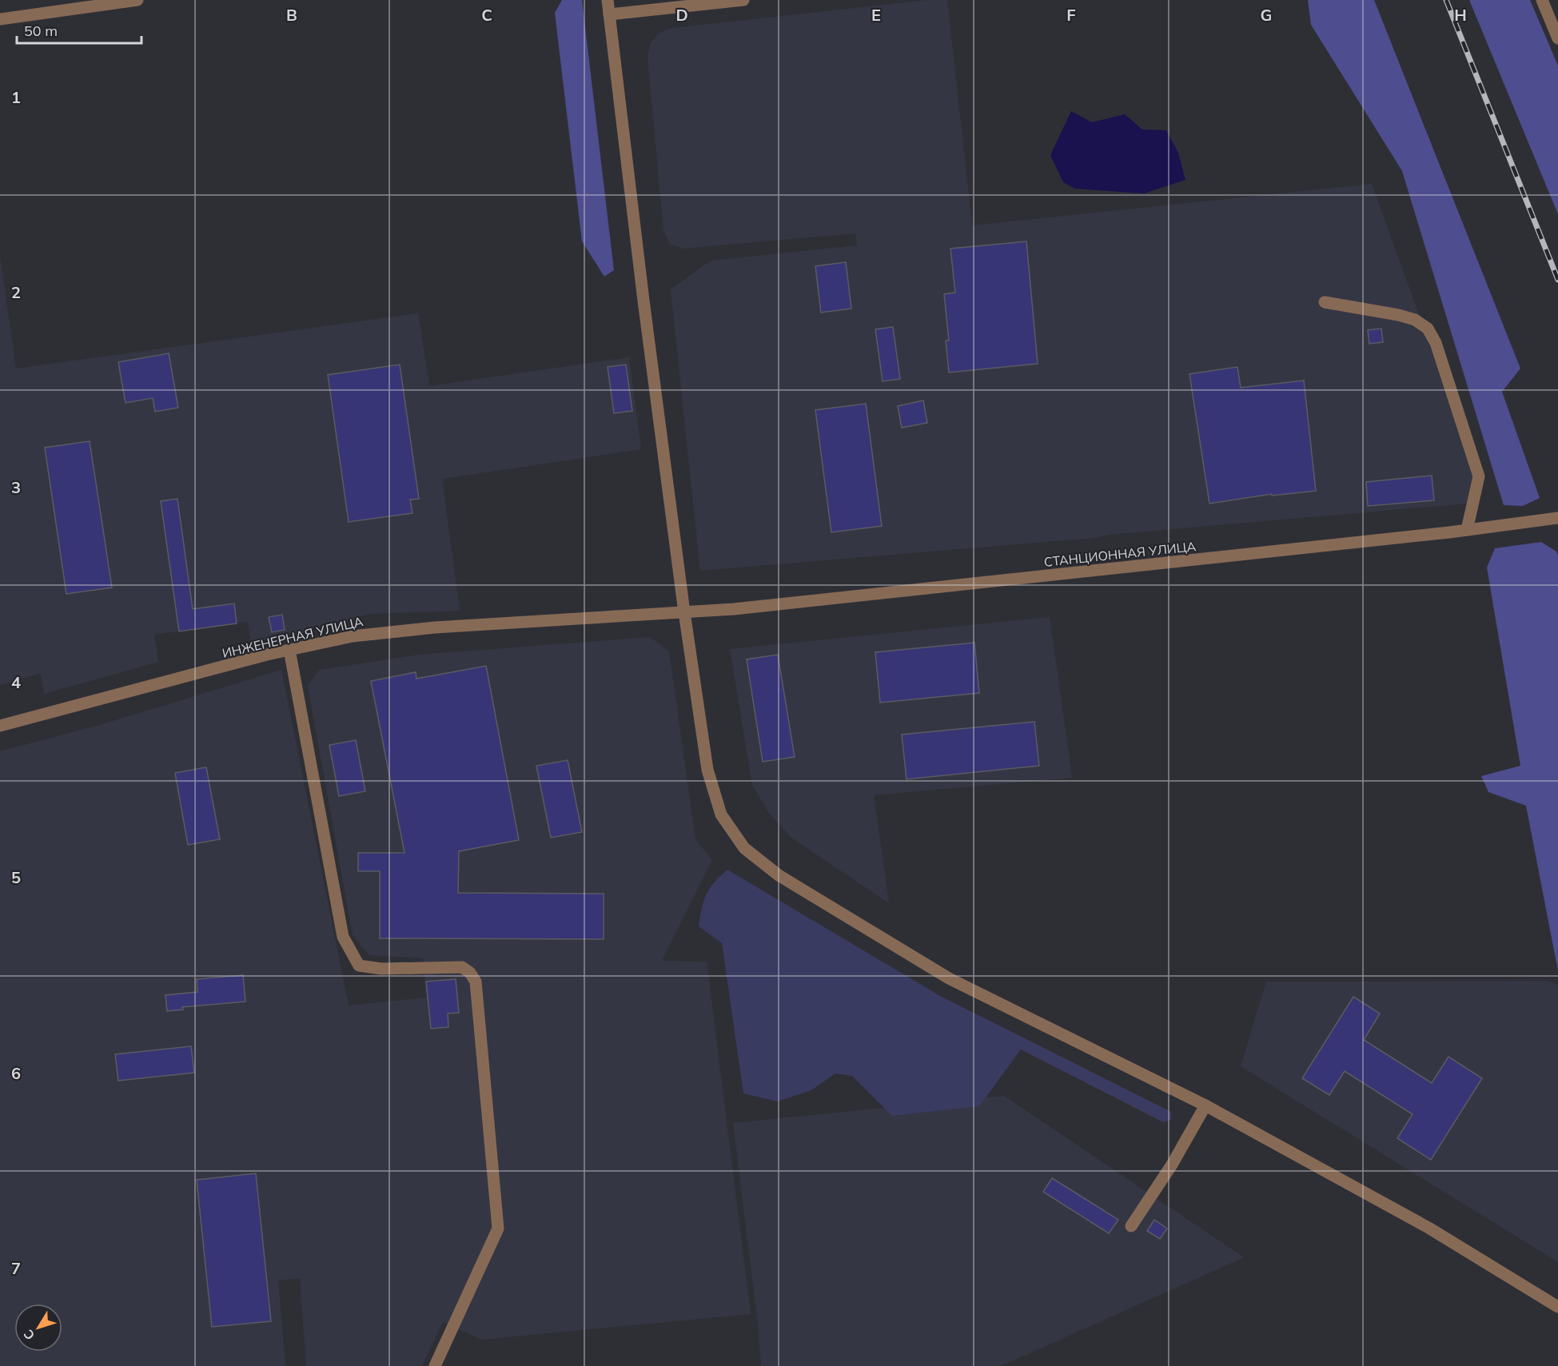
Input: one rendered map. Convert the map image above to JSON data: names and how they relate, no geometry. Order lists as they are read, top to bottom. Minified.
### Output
{"streets":{"street":["СТАНЦИОННАЯ УЛИЦА","ИНЖЕНЕРНАЯ УЛИЦА"]},"crossings":[["СТАНЦИОННАЯ УЛИЦА","ИНЖЕНЕРНАЯ УЛИЦА"]],"scale_bar":"50 m","north":"bottom left","grid":{"columns":["B","C","D","E","F","G","H"],"rows":["1","2","3","4","5","6","7"]}}
